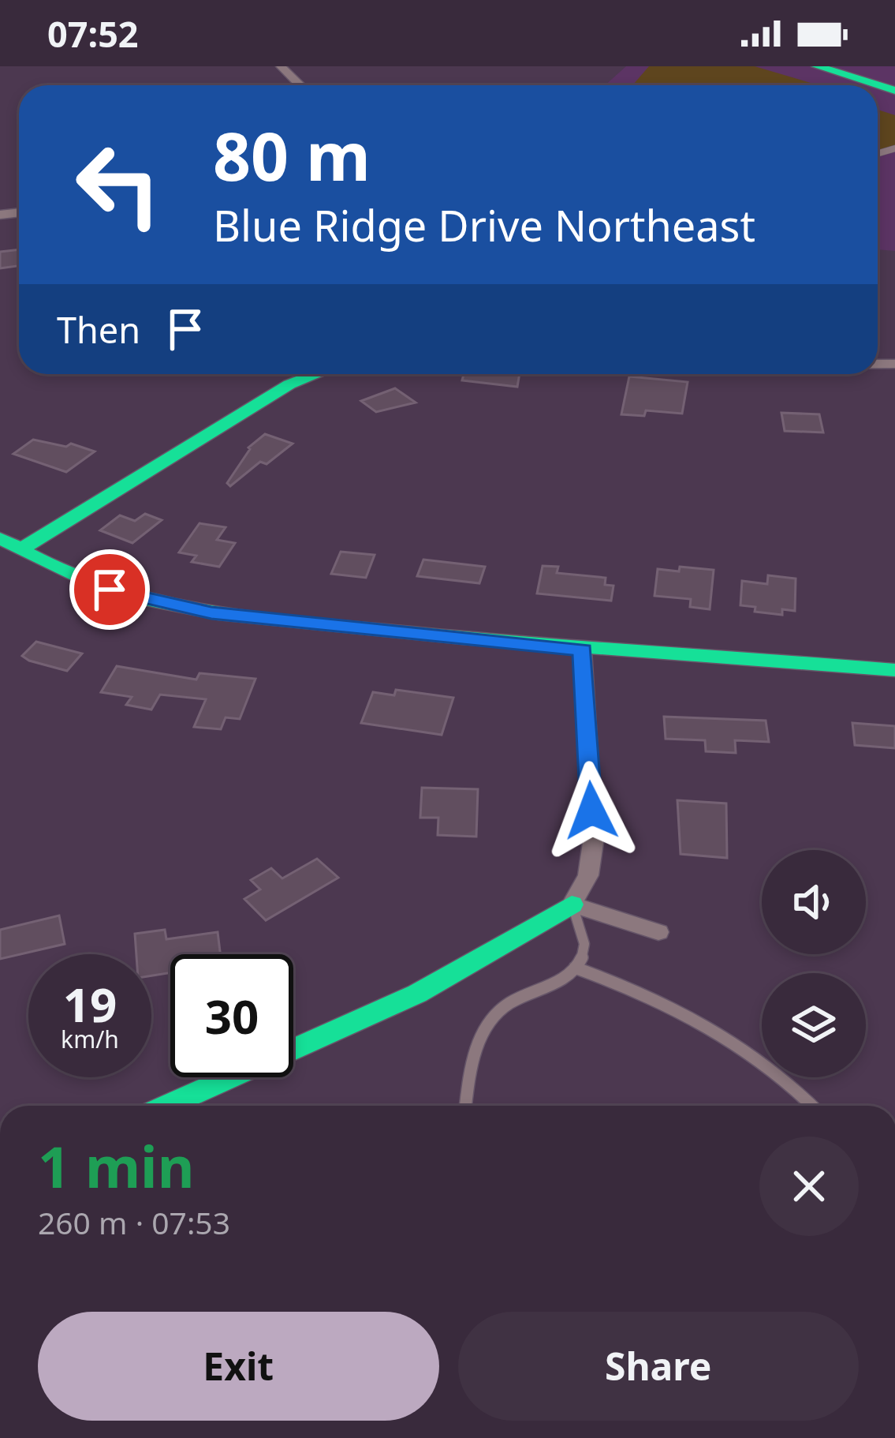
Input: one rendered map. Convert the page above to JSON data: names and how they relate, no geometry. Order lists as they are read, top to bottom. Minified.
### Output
{"page":{"status":"07:52","turn":["80 m","Blue Ridge Drive Northeast"],"then":"Then","speed":"19 km/h","limit":"30","heading":["1 min","260 m · 07:53"],"buttons":["Exit","Share"]}}
